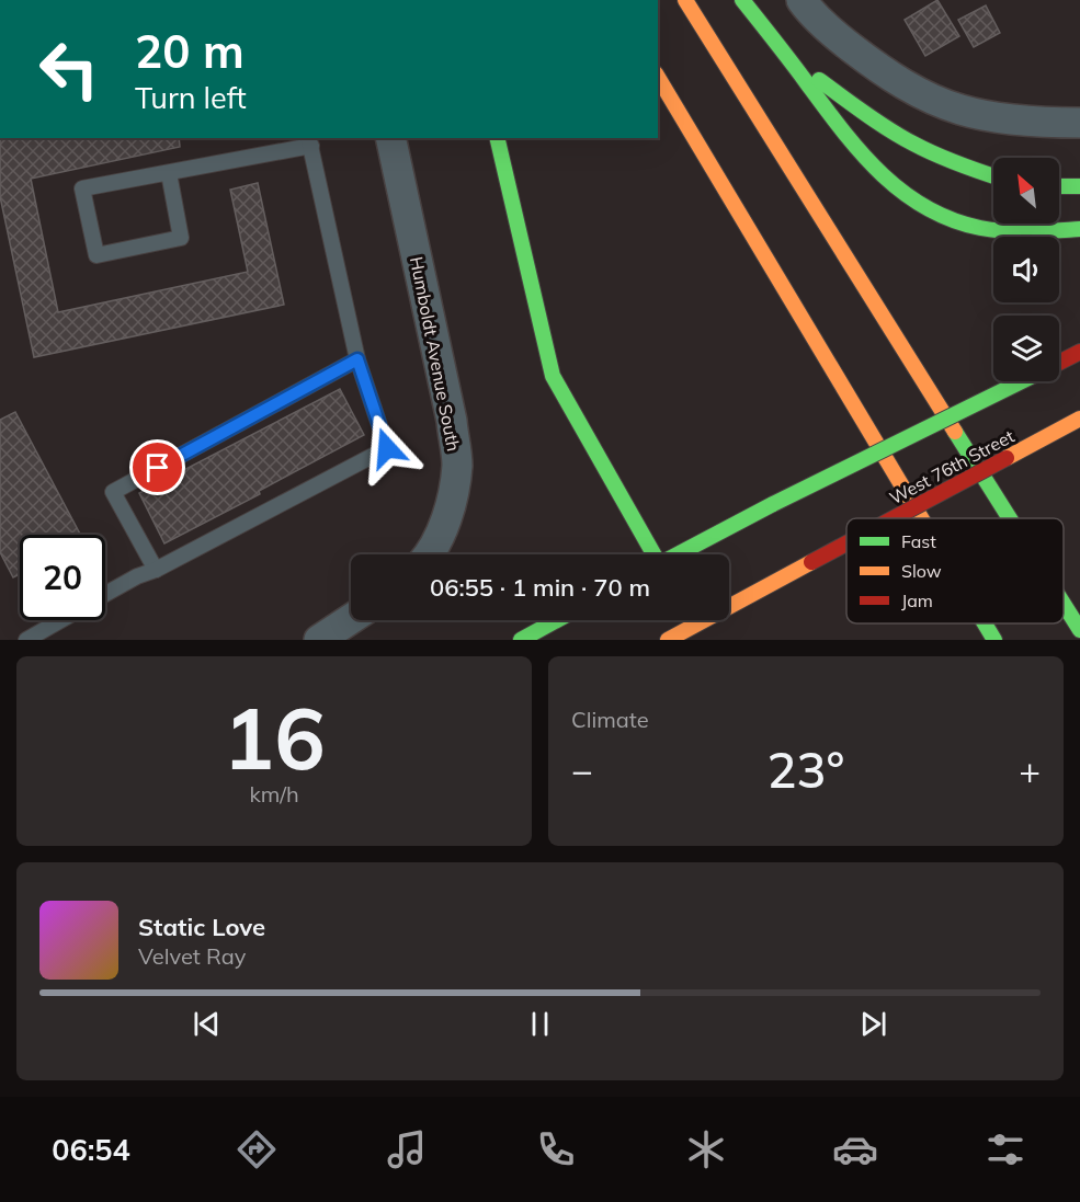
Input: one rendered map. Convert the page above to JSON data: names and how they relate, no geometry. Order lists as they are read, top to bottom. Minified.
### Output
{"streets":{"main road":["West 76th Street"],"street":["Humboldt Avenue South"]},"legend":["Fast","Slow","Jam"],"north":"top left","page":{"turn":["20 m","Turn left"],"limit":"20","trip":"06:55 · 1 min · 70 m","tile":[["16","km/h"],"Climate"],"heat":["−","23°","+"],"song":["Static Love","Velvet Ray"],"tabs":"06:54"}}
